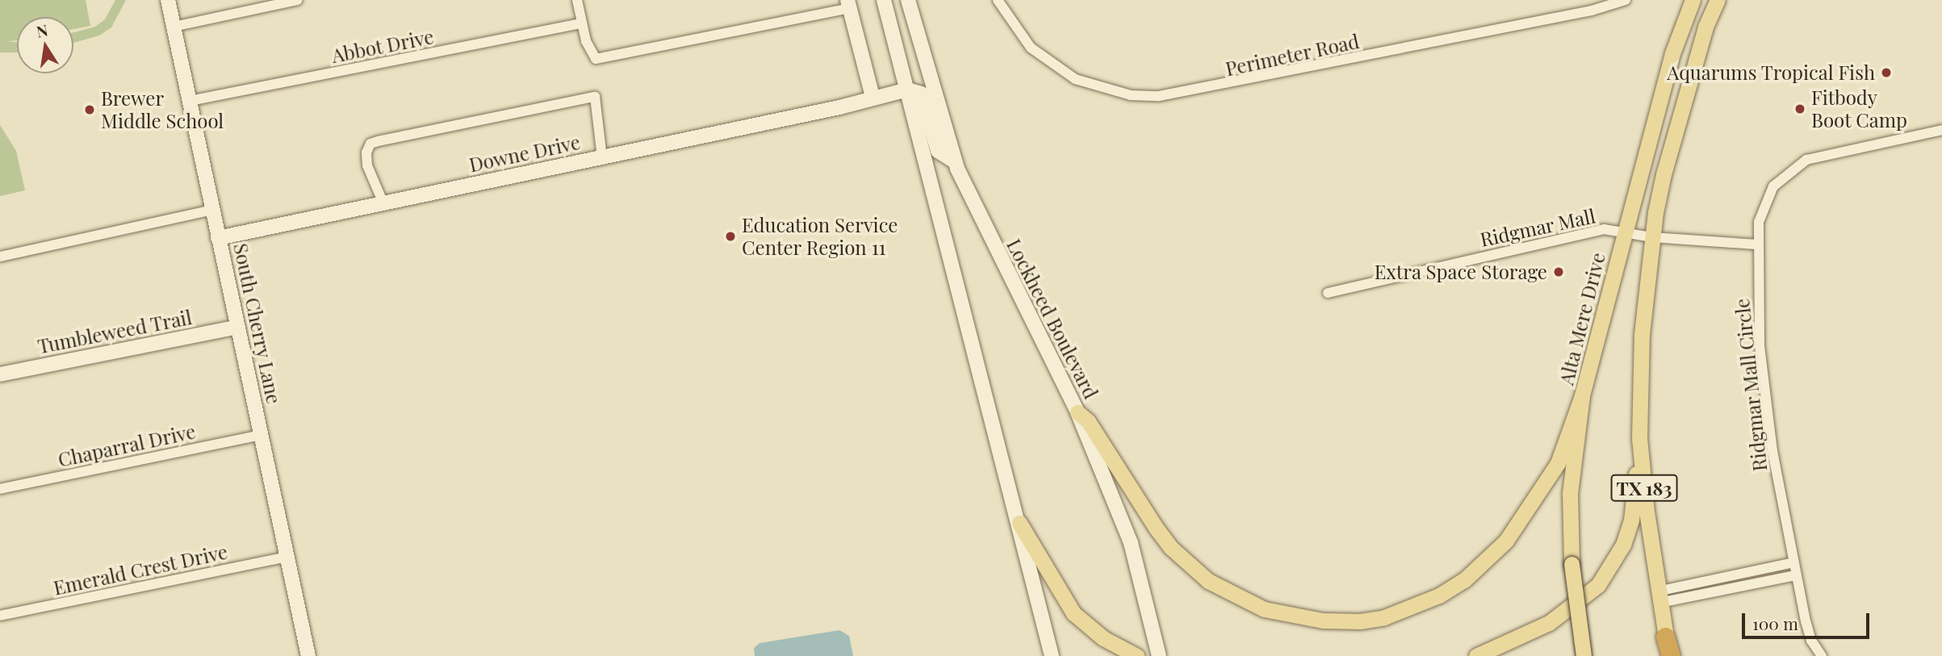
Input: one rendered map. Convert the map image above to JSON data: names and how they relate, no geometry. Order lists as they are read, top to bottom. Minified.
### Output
{"streets":{"main road":["Alta Mere Drive","TX 183"],"street":["Abbot Drive","Perimeter Road","Downe Drive","Ridgmar Mall","Lockheed Boulevard","South Cherry Lane","Tumbleweed Trail","Ridgmar Mall Circle","Chaparral Drive","Emerald Crest Drive"]},"crossings":[["Abbot Drive","South Cherry Lane"],["Downe Drive","South Cherry Lane"],["Ridgmar Mall","Alta Mere Drive"],["Ridgmar Mall","Ridgmar Mall Circle"],["Ridgmar Mall","TX 183"],["South Cherry Lane","Tumbleweed Trail"],["South Cherry Lane","Chaparral Drive"],["South Cherry Lane","Emerald Crest Drive"]],"places":["Aquarums Tropical Fish","Fitbody Boot Camp","Brewer Middle School","Education Service Center Region 11","Extra Space Storage"],"scale_bar":"100 m","north":"top"}
